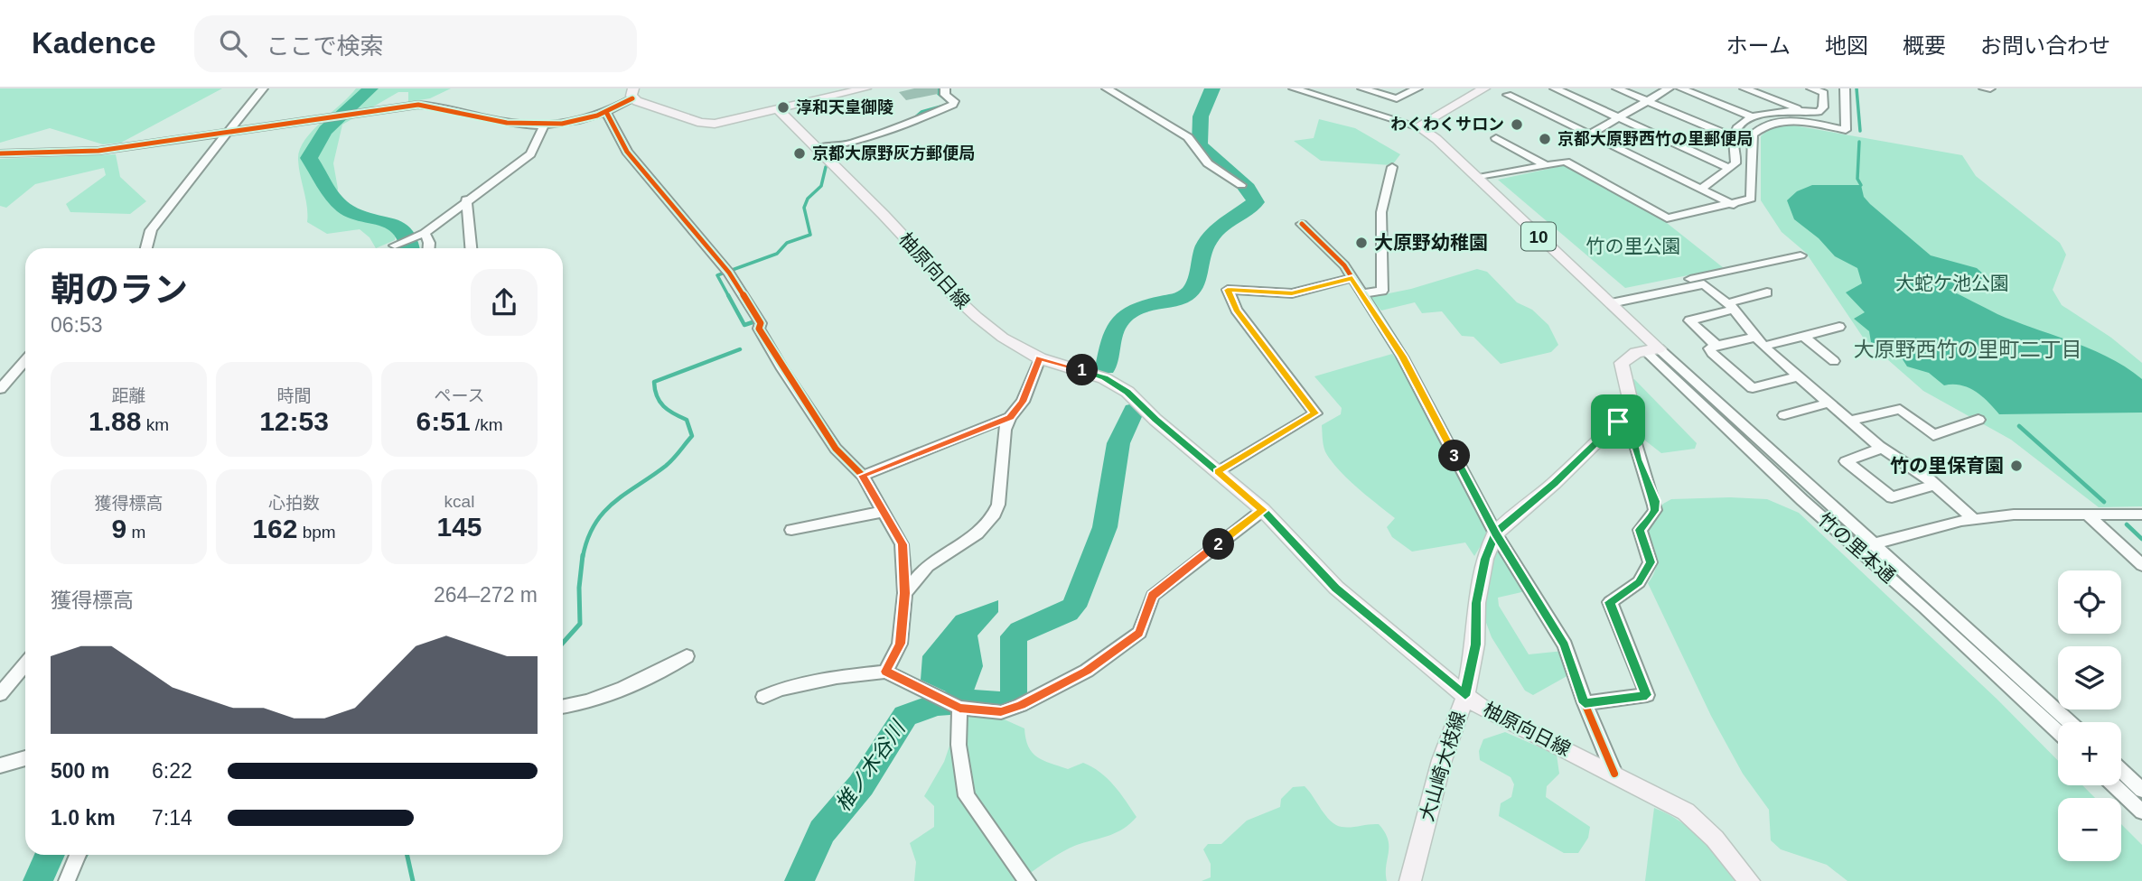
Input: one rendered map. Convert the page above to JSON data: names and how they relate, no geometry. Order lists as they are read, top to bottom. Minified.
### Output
{"streets":{"main road":["10","柚原向日線","大山崎大枝線"],"street":["竹の里本通"]},"crossings":[["10","竹の里本通"],["10","大山崎大枝線"],["柚原向日線","大山崎大枝線"],["竹の里本通","大山崎大枝線"]],"districts":["大原野西竹の里町二丁目"],"water":["椎ノ木谷川"],"parks":["竹の里公園","大蛇ケ池公園"],"places":["淳和天皇御陵","わくわくサロン","京都大原野西竹の里郵便局","京都大原野灰方郵便局","大原野幼稚園","竹の里保育園"],"page":{"header":"Kadence","search":"ここで検索","nav":["ホーム","地図","概要","お問い合わせ"],"heading":["朝のラン","06:53"],"pins":["1","3","2"],"stats":[["距離","1.88 km"],["時間","12:53"],["ペース","6:51 /km"],["獲得標高","9 m"],["心拍数","162 bpm"],["kcal","145"]],"map_buttons":["+","−"],"chart":["獲得標高","264–272 m"],"list":[{"name":"500 m","note":"6:22"},{"name":"1.0 km","note":"7:14"}]}}
